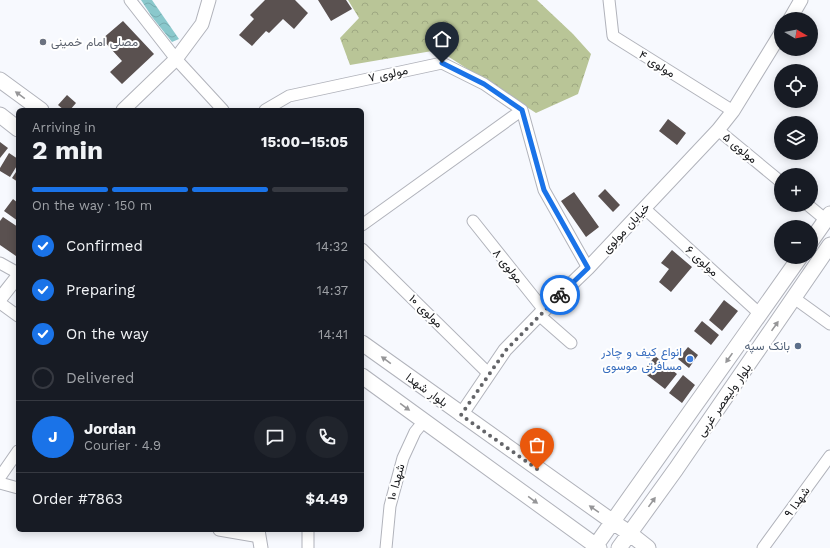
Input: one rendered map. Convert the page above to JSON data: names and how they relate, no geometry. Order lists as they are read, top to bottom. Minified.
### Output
{"streets":{"main road":["بلوار شهدا","بلوار ولیعصر غربی"],"street":["مولوی ۴","مولوی ۷","مولوی ۵","خیابان مولوی","مولوی ۶","مولوی ۸","مولوی ۱۰","شهدا ۱۰","شهدا ۹"]},"crossings":[["مولوی ۴","خیابان مولوی"],["مولوی ۵","خیابان مولوی"],["خیابان مولوی","مولوی ۶"],["خیابان مولوی","مولوی ۸"],["خیابان مولوی","مولوی ۱۰"],["خیابان مولوی","بلوار شهدا"],["مولوی ۶","بلوار ولیعصر غربی"],["بلوار شهدا","بلوار ولیعصر غربی"]],"places":["مصلی امام خمینی","بانک سپه","انواع کیف و چادر مسافرتی موسوی"],"north":"right","page":{"map_buttons":["+","−"],"heading":["2 min","Arriving in","15:00–15:05"],"panel":["Jordan","Courier · 4.9","Order #7863","$4.49"],"bar":"On the way · 150 m","list":[["Confirmed","14:32"],["Preparing","14:37"],["On the way","14:41"],"Delivered"],"round":"J"}}
